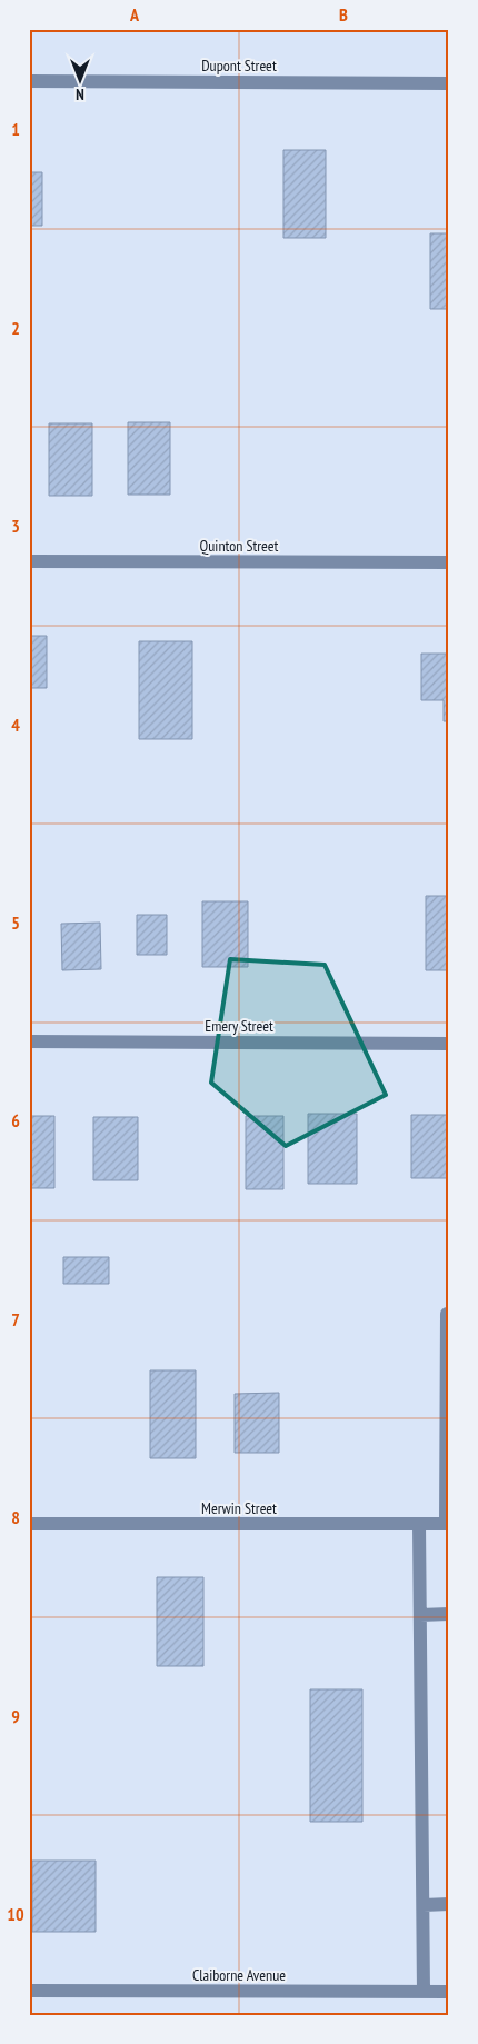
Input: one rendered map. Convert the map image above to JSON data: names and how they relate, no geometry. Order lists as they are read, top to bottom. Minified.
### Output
{"streets":{"street":["Dupont Street","Quinton Street","Emery Street","Merwin Street","Claiborne Avenue"]},"north":"bottom","grid":{"columns":["A","B"],"rows":["1","2","3","4","5","6","7","8","9","10"]}}
